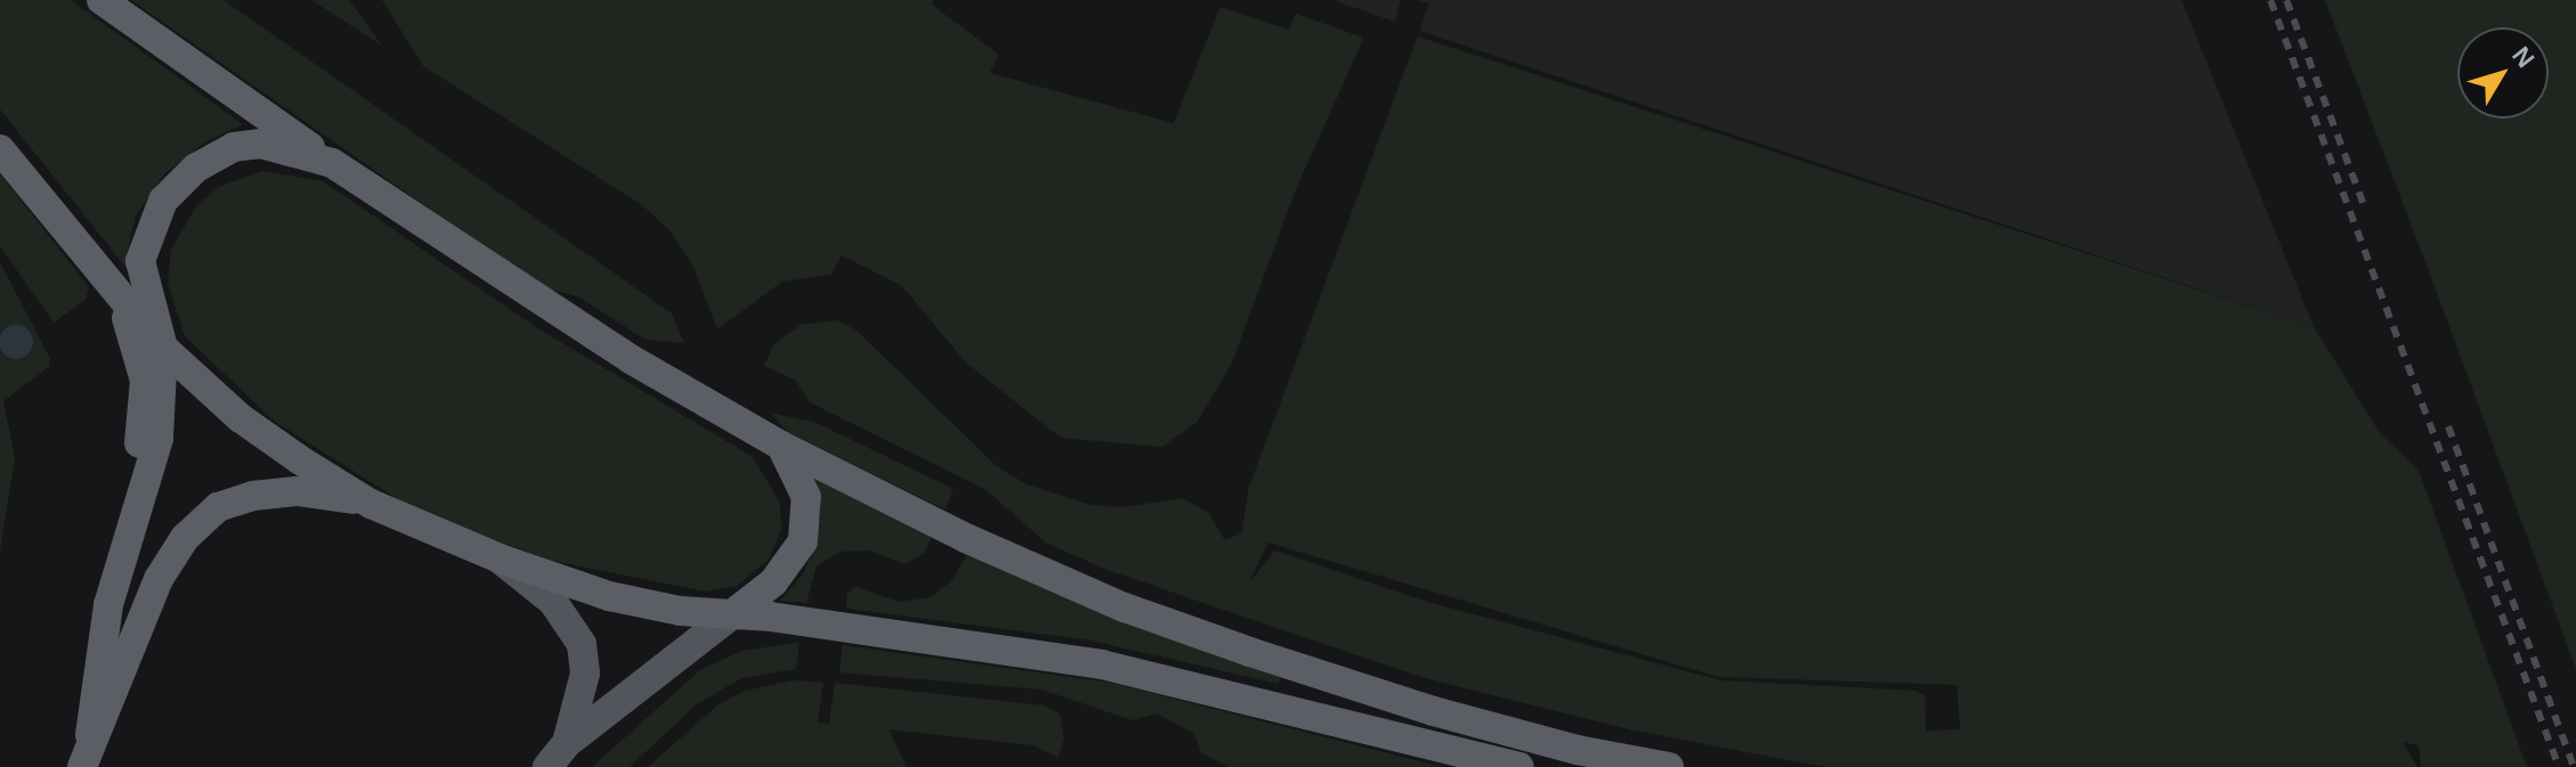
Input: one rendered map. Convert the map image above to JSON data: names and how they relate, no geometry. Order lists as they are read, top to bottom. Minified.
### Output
{"north":"top right"}
